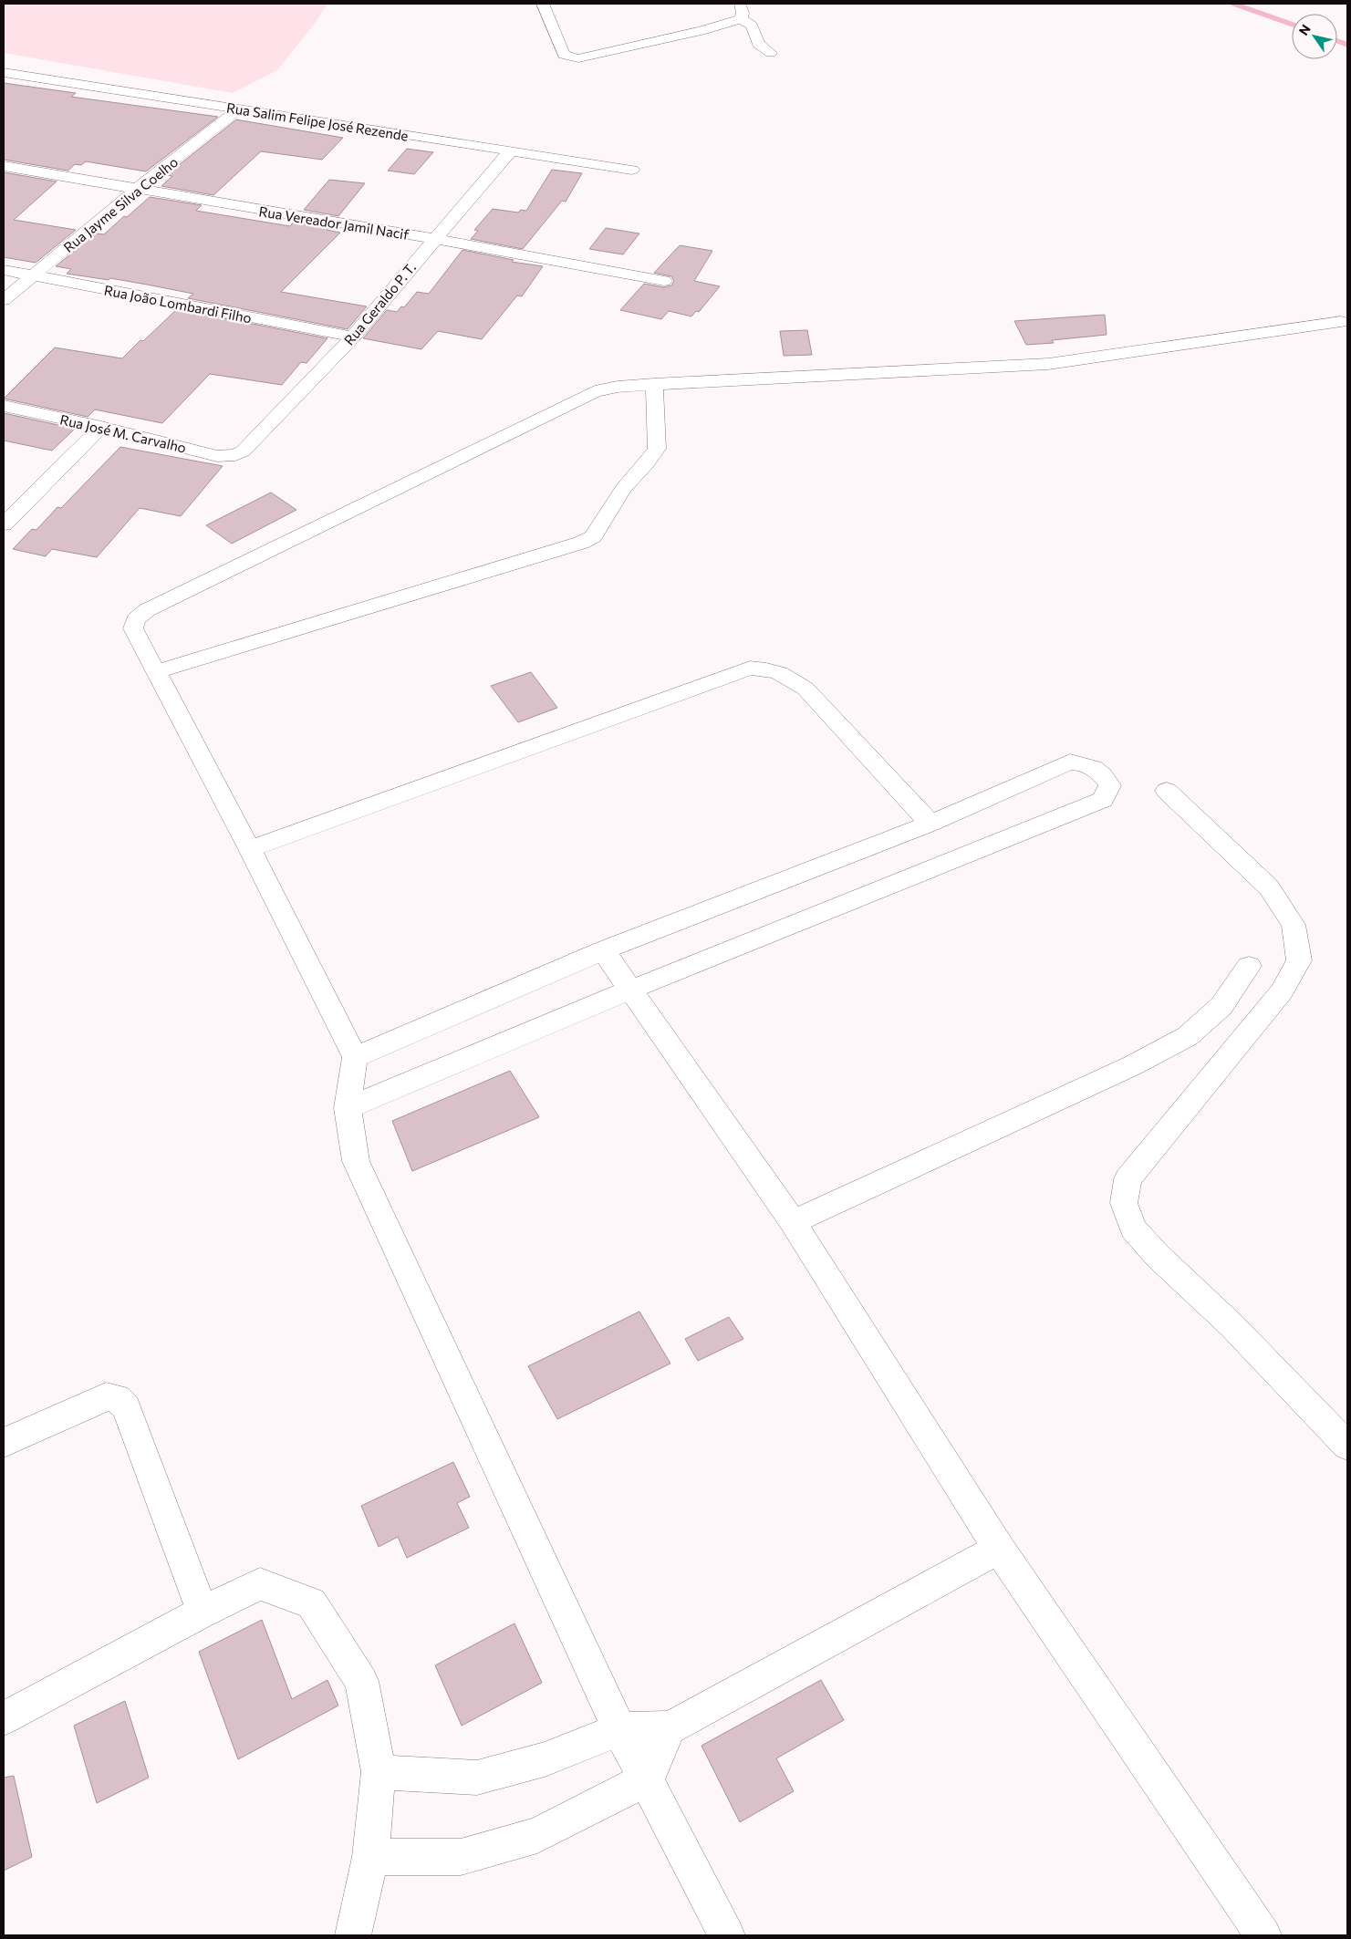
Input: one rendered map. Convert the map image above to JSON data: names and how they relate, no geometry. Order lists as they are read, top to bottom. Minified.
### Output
{"streets":{"street":["Rua Salim Felipe José Rezende","Rua Jayme Silva Coelho","Rua Vereador Jamil Nacif","Rua João Lombardi Filho","Rua Geraldo P. T.","Rua José M. Carvalho"]},"crossings":[["Rua Salim Felipe José Rezende","Rua Jayme Silva Coelho"],["Rua Salim Felipe José Rezende","Rua Geraldo P. T."],["Rua Jayme Silva Coelho","Rua Vereador Jamil Nacif"],["Rua Jayme Silva Coelho","Rua João Lombardi Filho"],["Rua Vereador Jamil Nacif","Rua Geraldo P. T."],["Rua João Lombardi Filho","Rua Geraldo P. T."],["Rua Geraldo P. T.","Rua José M. Carvalho"]],"north":"top left"}
